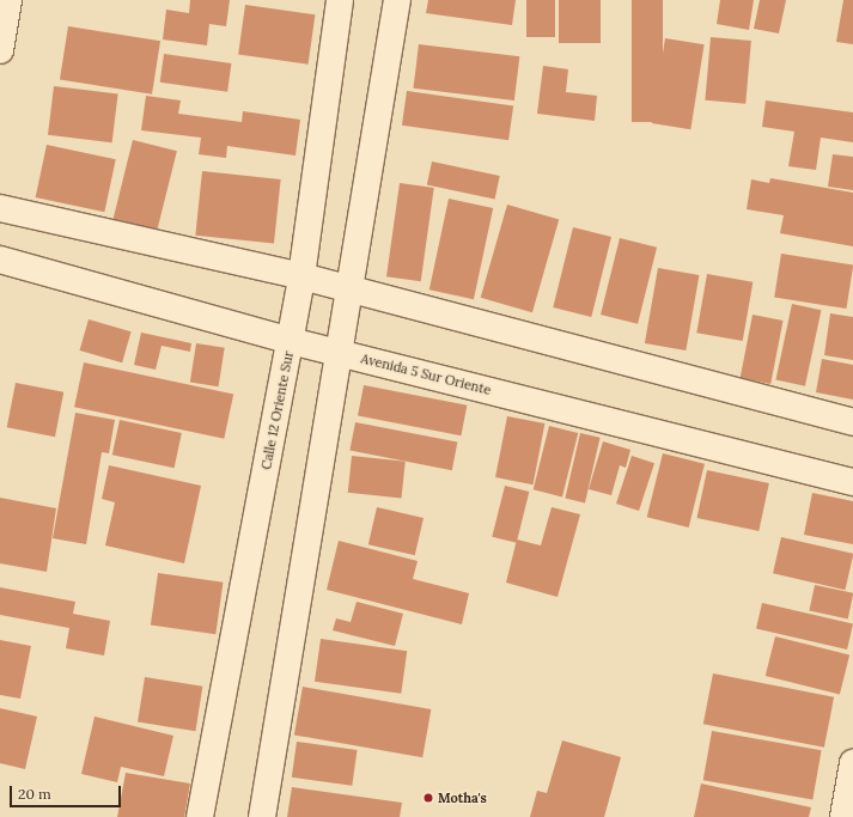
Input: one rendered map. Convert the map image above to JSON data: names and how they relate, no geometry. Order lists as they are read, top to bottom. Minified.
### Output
{"streets":{"street":["Avenida 5 Sur Oriente","Calle 12 Oriente Sur"]},"crossings":[["Avenida 5 Sur Oriente","Calle 12 Oriente Sur"]],"places":["Motha's"],"scale_bar":"20 m"}
